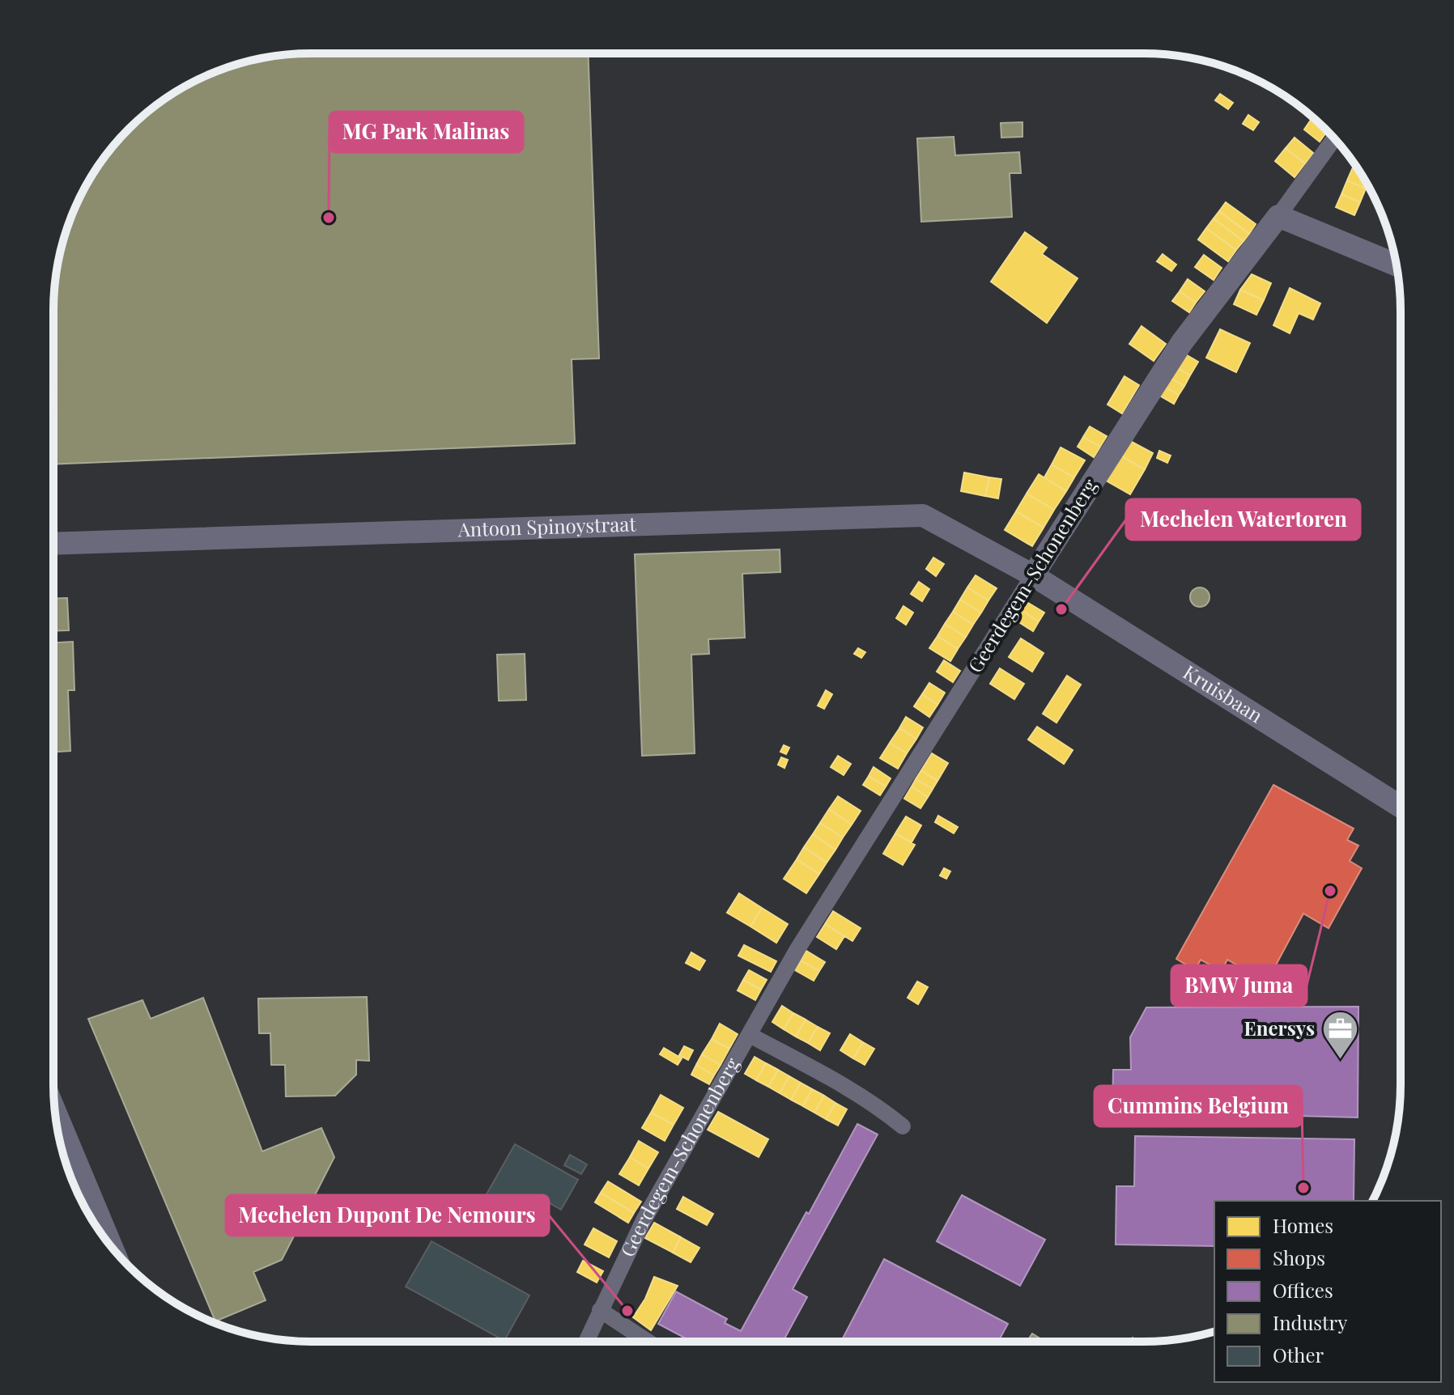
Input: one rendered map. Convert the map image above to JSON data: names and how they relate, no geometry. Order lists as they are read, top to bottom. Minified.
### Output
{"streets":{"street":["Antoon Spinoystraat","Geerdegem-Schonenberg","Kruisbaan"]},"crossings":[["Antoon Spinoystraat","Geerdegem-Schonenberg"],["Antoon Spinoystraat","Kruisbaan"],["Geerdegem-Schonenberg","Kruisbaan"]],"places":{"other":["MG Park Malinas","Mechelen Watertoren","BMW Juma","Cummins Belgium","Mechelen Dupont De Nemours"],"office":["Enersys"]},"legend":["Homes","Shops","Offices","Industry","Other"]}
